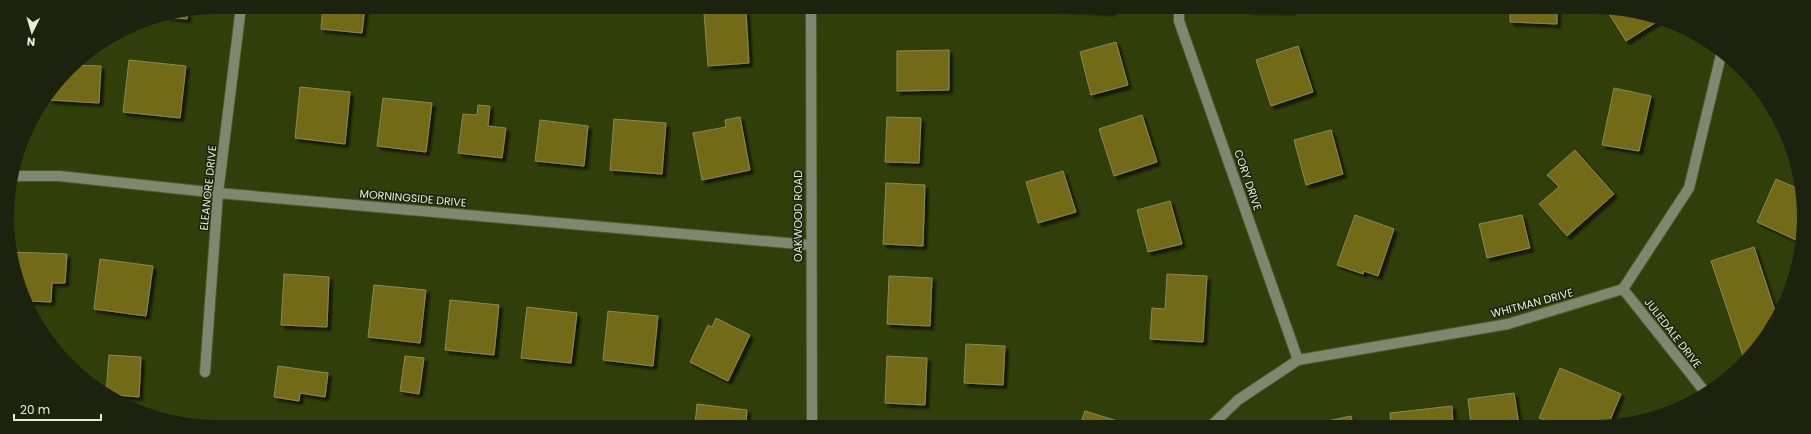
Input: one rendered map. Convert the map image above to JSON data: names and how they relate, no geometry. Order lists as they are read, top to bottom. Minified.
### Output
{"streets":{"street":["CORY DRIVE","ELEANORE DRIVE","MORNINGSIDE DRIVE","OAKWOOD ROAD","WHITMAN DRIVE","JULIEDALE DRIVE"]},"crossings":[["CORY DRIVE","WHITMAN DRIVE"],["ELEANORE DRIVE","MORNINGSIDE DRIVE"],["MORNINGSIDE DRIVE","OAKWOOD ROAD"],["WHITMAN DRIVE","JULIEDALE DRIVE"]],"scale_bar":"20 m","north":"bottom"}
